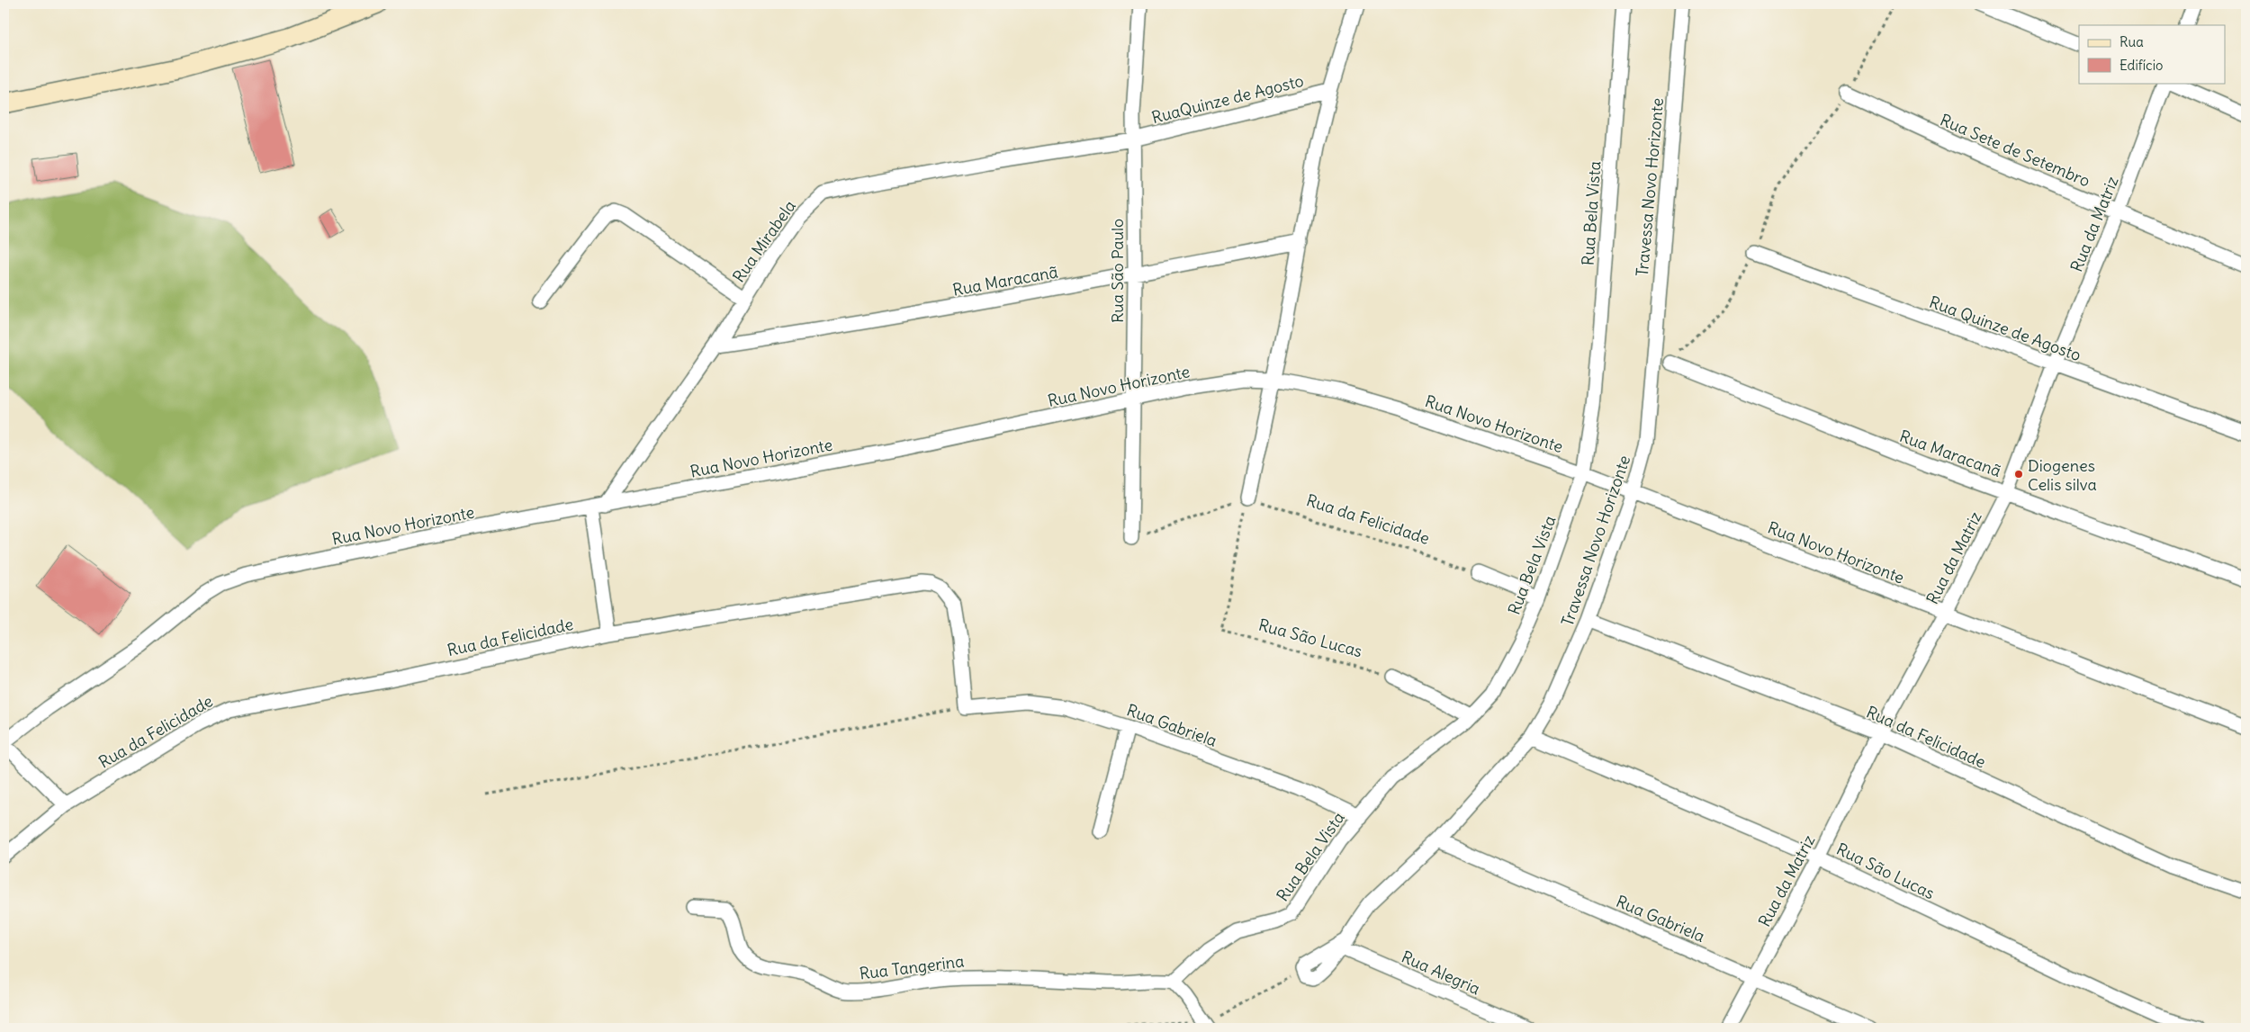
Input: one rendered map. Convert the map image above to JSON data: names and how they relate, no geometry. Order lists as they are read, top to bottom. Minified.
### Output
{"streets":{"street":["RuaQuinze de Agosto","Rua Sete de Setembro","Travessa Novo Horizonte","Rua Bela Vista","Rua da Matriz","Rua Mirabela","Rua São Paulo","Rua Maracanã","Rua Quinze de Agosto","Rua Novo Horizonte","Rua da Felicidade","Rua São Lucas","Rua Gabriela","Rua Tangerina","Rua Alegria"]},"crossings":[["RuaQuinze de Agosto","Rua Mirabela"],["RuaQuinze de Agosto","Rua São Paulo"],["Rua Sete de Setembro","Rua da Matriz"],["Travessa Novo Horizonte","Rua Novo Horizonte"],["Travessa Novo Horizonte","Rua da Felicidade"],["Travessa Novo Horizonte","Rua São Lucas"],["Travessa Novo Horizonte","Rua Gabriela"],["Travessa Novo Horizonte","Rua Alegria"],["Rua Bela Vista","Rua Novo Horizonte"],["Rua Bela Vista","Rua Gabriela"],["Rua Bela Vista","Rua Tangerina"],["Rua da Matriz","Rua Maracanã"],["Rua da Matriz","Rua Quinze de Agosto"],["Rua da Matriz","Rua Novo Horizonte"],["Rua da Matriz","Rua da Felicidade"],["Rua da Matriz","Rua São Lucas"],["Rua da Matriz","Rua Gabriela"],["Rua Mirabela","Rua São Paulo"],["Rua Mirabela","Rua Maracanã"],["Rua Mirabela","Rua Novo Horizonte"],["Rua São Paulo","Rua Maracanã"],["Rua São Paulo","Rua Novo Horizonte"],["Rua da Felicidade","Rua São Lucas"],["Rua da Felicidade","Rua Gabriela"]],"places":["Diogenes Celis silva"],"legend":["Rua","Edifício"]}
